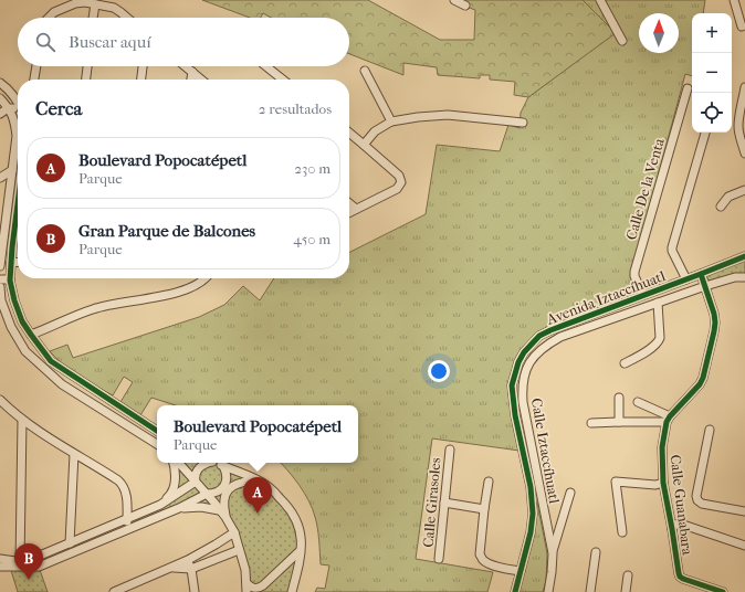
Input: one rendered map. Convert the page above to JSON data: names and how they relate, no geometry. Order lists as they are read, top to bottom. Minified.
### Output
{"streets":{"street":["Calle De la Venta","Avenida Iztaccíhuatl","Calle Iztaccíhuatl","Calle Girasoles","Calle Guanabara"]},"crossings":[["Calle De la Venta","Avenida Iztaccíhuatl"]],"north":"top","page":{"map_buttons":["+","−"],"search":"Buscar aquí","heading":["Cerca","2 resultados"],"list":[{"mark":"A","name":"Boulevard Popocatépetl","note":"Parque","value":"230 m"},{"mark":"B","name":"Gran Parque de Balcones","note":"Parque","value":"450 m"}],"popup":["Boulevard Popocatépetl","Parque"],"pins":["A","B"]}}
